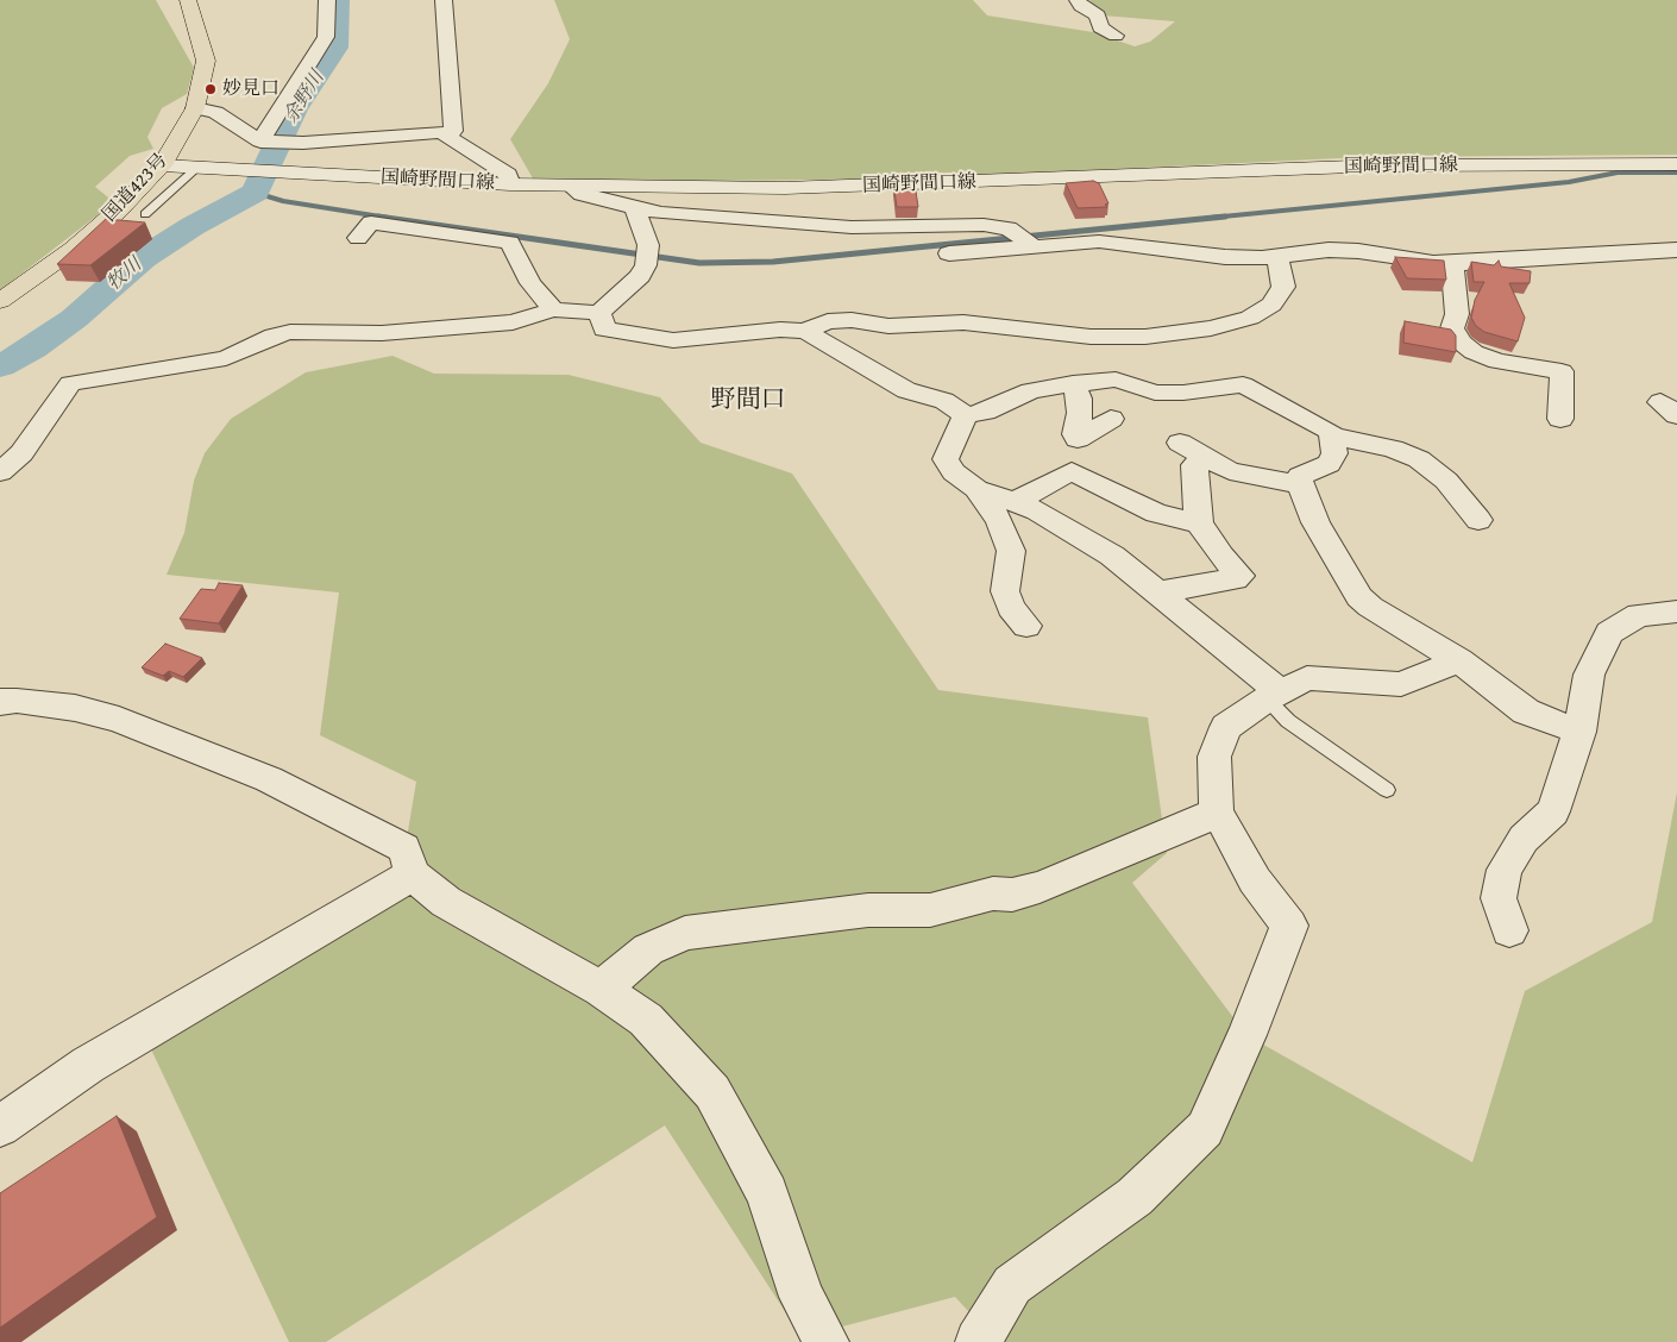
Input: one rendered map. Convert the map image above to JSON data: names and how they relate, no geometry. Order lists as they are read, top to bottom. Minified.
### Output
{"streets":{"highway":["国道423号"],"main road":["国崎野間口線"]},"crossings":[["国崎野間口線","国道423号"]],"districts":["野間口"],"water":["余野川","牧川"],"places":["妙見口"]}
